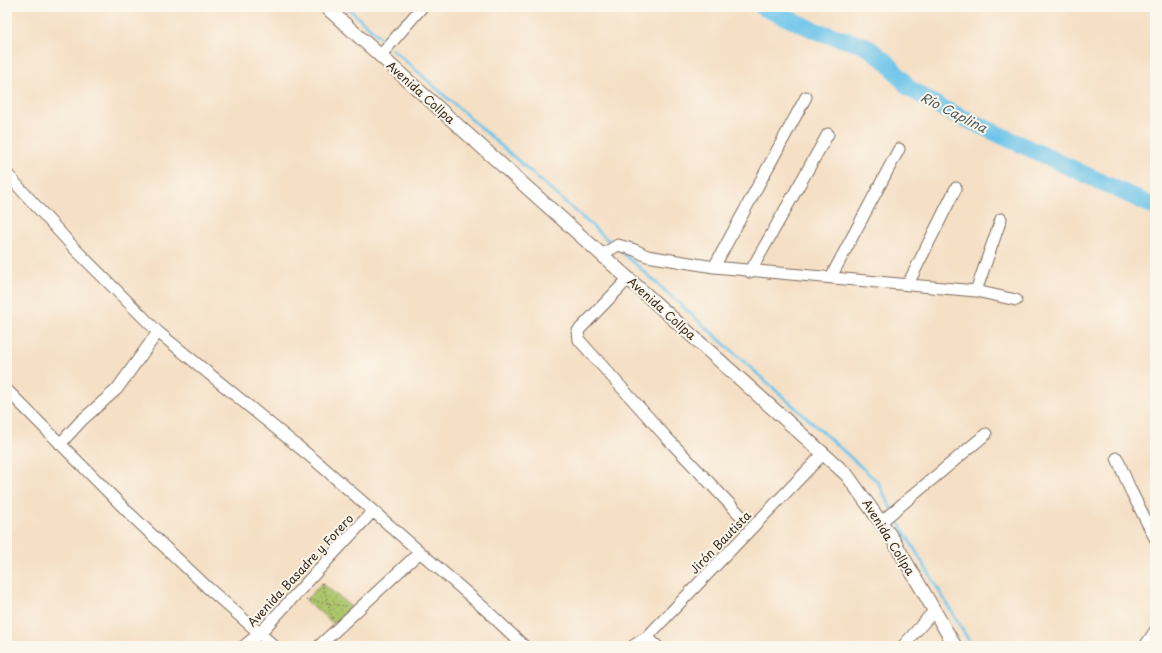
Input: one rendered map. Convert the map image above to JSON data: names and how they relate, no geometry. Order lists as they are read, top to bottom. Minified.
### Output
{"streets":{"main road":["Avenida Collpa"],"street":["Jirón Bautista","Avenida Basadre y Forero"]},"crossings":[["Avenida Collpa","Jirón Bautista"]],"water":["Río Caplina"]}
